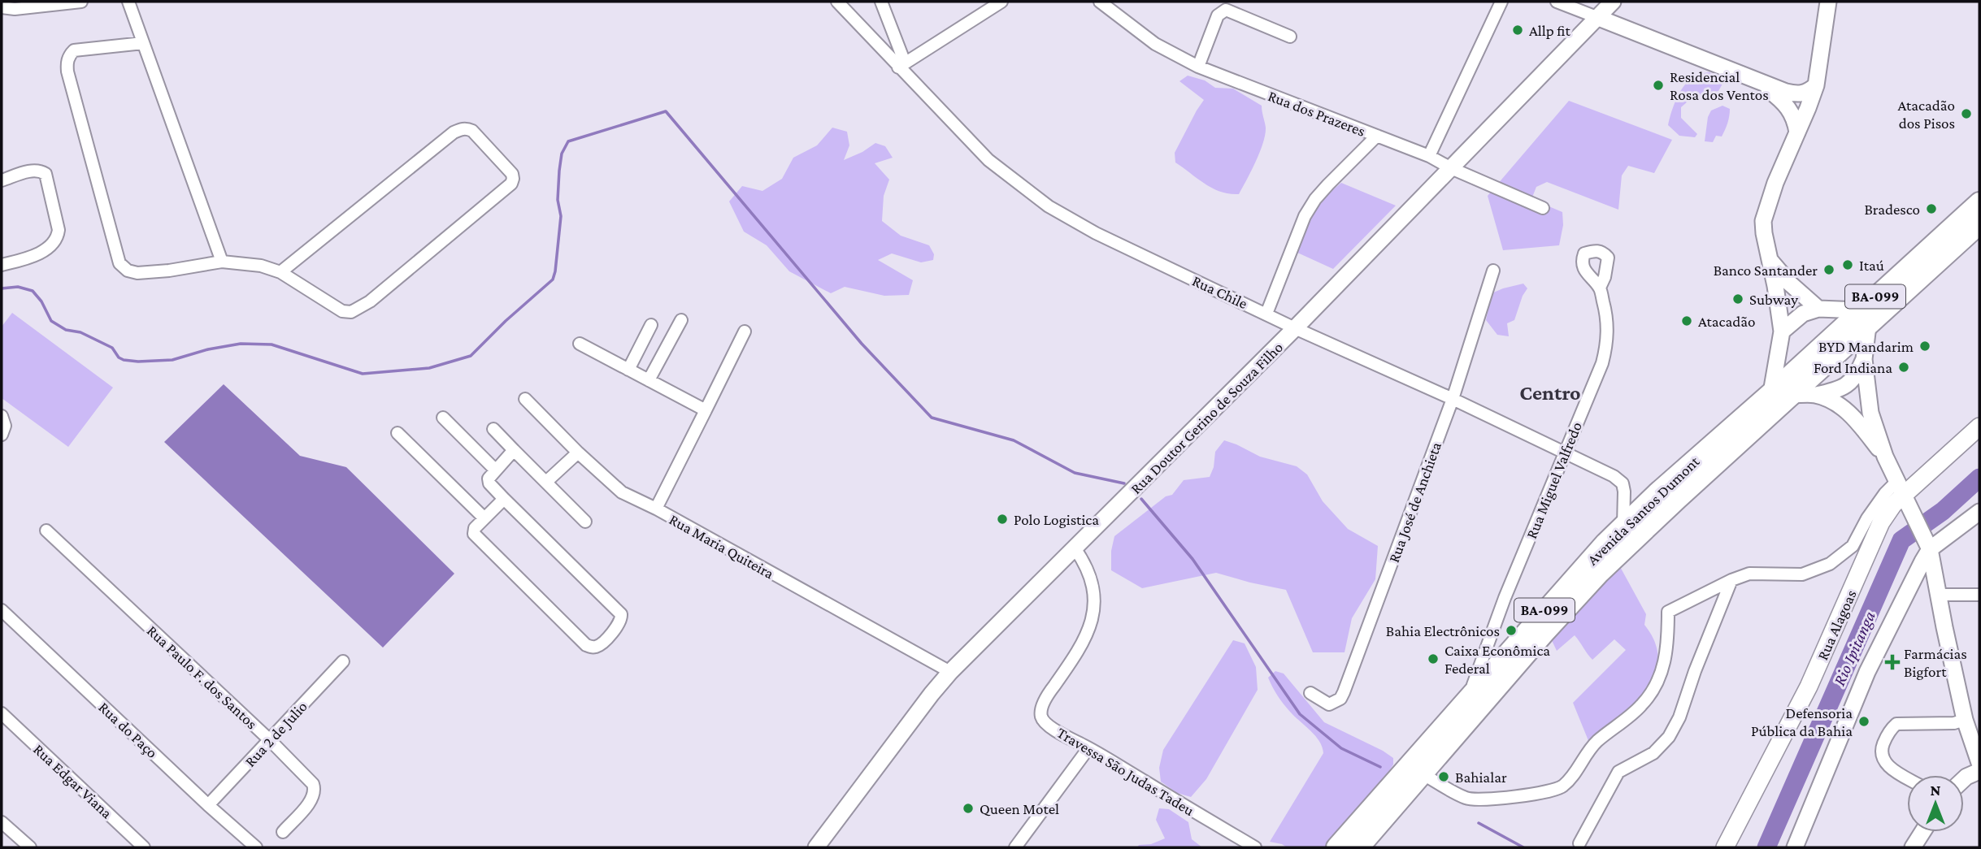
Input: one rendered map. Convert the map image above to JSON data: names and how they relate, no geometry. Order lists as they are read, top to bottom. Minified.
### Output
{"streets":{"highway":["BA-099","Avenida Santos Dumont"],"main road":["Rua Doutor Gerino de Souza Filho","Rua Alagoas"],"street":["Rua dos Prazeres","Rua Chile","Rua Miguel Valfredo","Rua José de Anchieta","Rua Maria Quiteira","Rua Paulo F. dos Santos","Rua do Paço","Rua 2 de Julio","Travessa São Judas Tadeu","Rua Edgar Viana"]},"crossings":[["Rua dos Prazeres","Rua Doutor Gerino de Souza Filho"],["Rua Chile","Rua Doutor Gerino de Souza Filho"],["Rua Chile","Rua Miguel Valfredo"],["Rua Chile","Rua José de Anchieta"],["Rua Chile","Avenida Santos Dumont"],["Rua Doutor Gerino de Souza Filho","Rua Maria Quiteira"],["Rua Doutor Gerino de Souza Filho","Travessa São Judas Tadeu"],["Rua Miguel Valfredo","Avenida Santos Dumont"],["Rua Paulo F. dos Santos","Rua 2 de Julio"],["Rua do Paço","Rua 2 de Julio"]],"districts":["Centro"],"water":["Rio Ipitanga"],"places":{"other":["Allp fit","Residencial Rosa dos Ventos","Atacadão dos Pisos","Bradesco","Itaú","Banco Santander","Subway","Atacadão","BYD Mandarim","Ford Indiana","Polo Logistica","Bahia Electrônicos","Caixa Econômica Federal","Defensoria Pública da Bahia","Bahialar","Queen Motel"],"health":["Farmácias Bigfort"]},"north":"top"}
